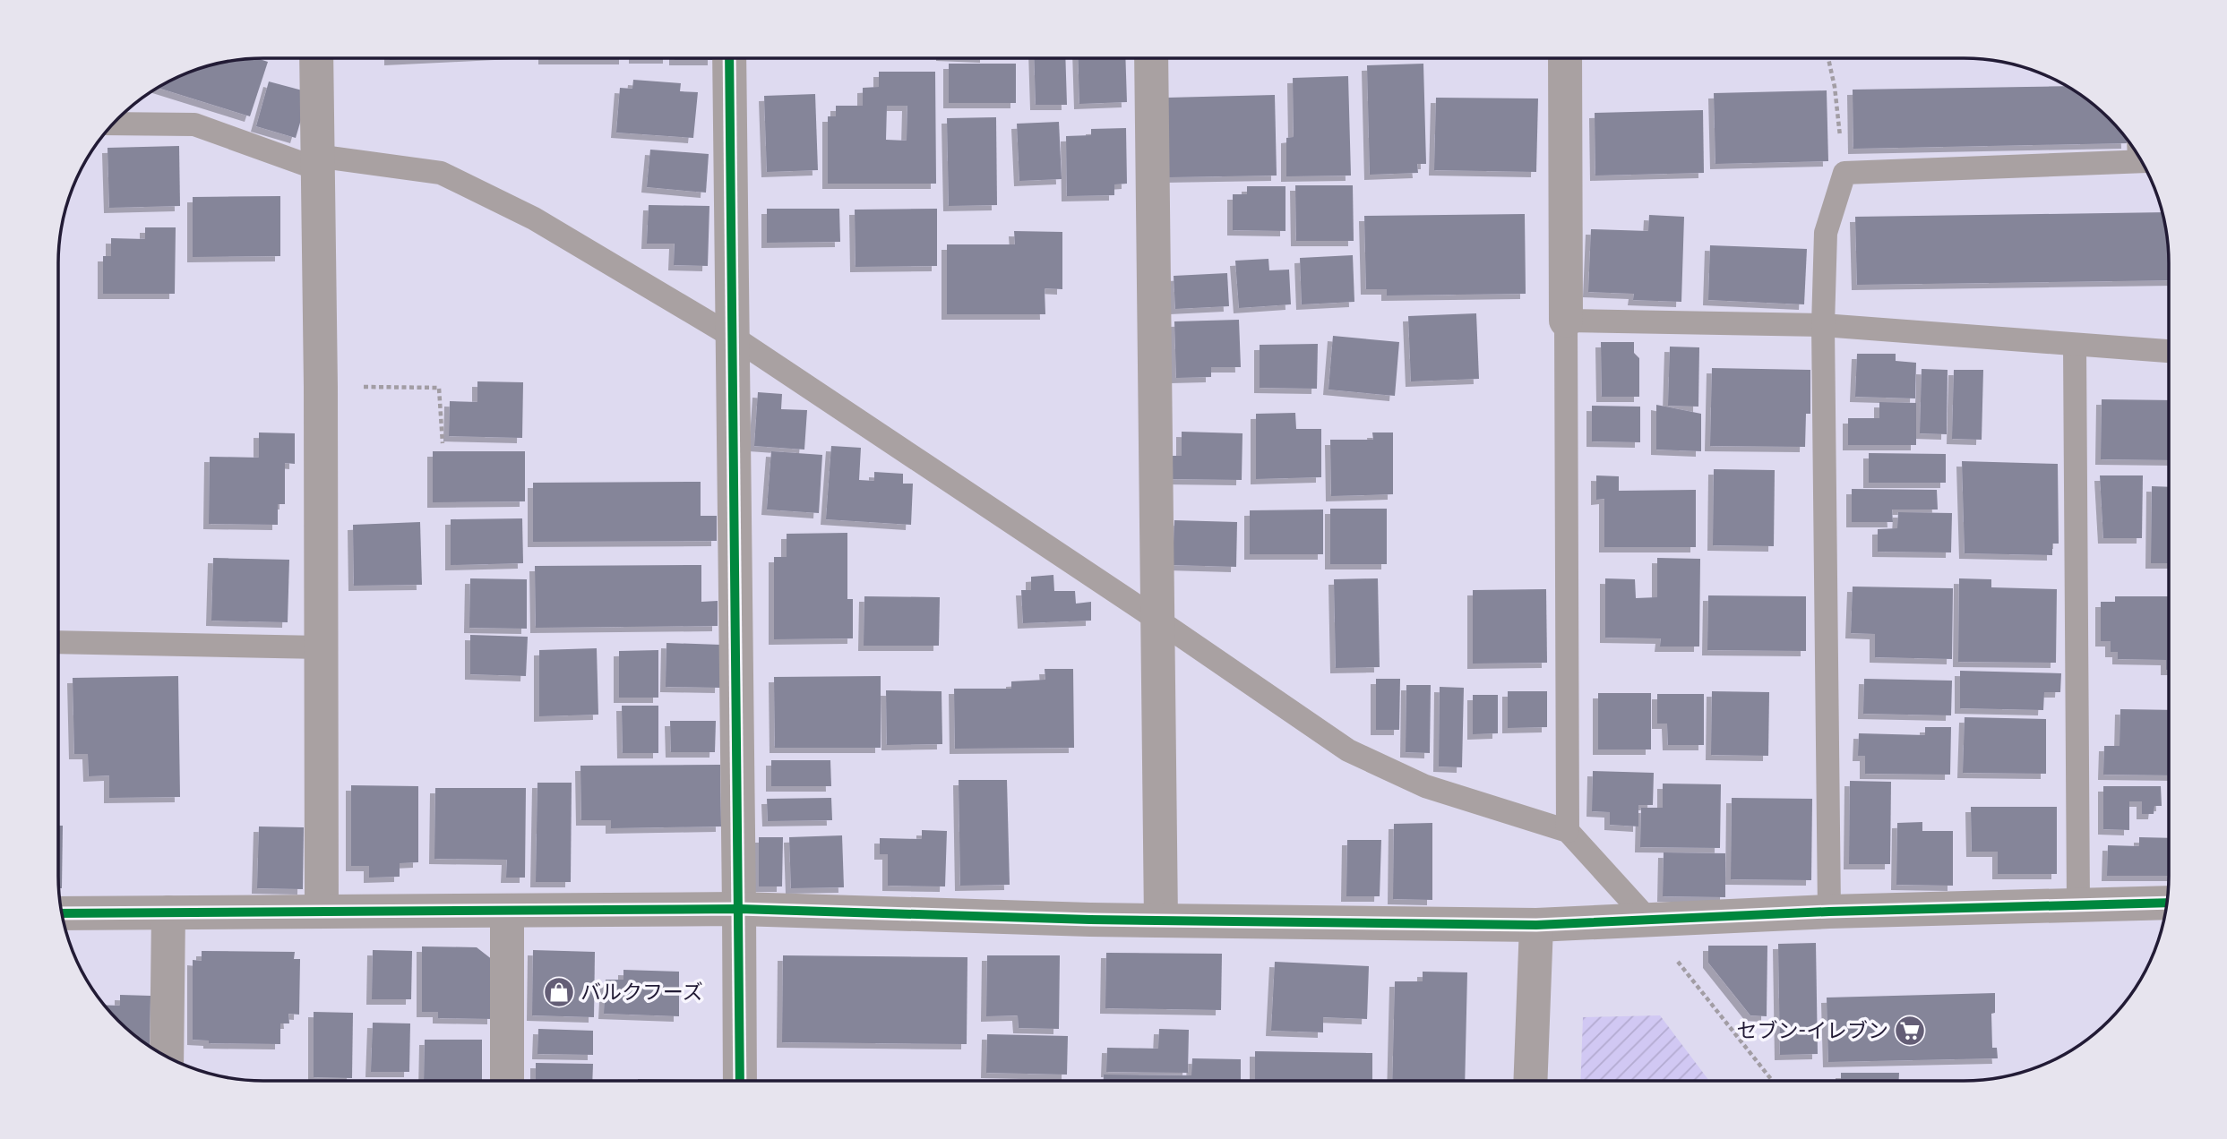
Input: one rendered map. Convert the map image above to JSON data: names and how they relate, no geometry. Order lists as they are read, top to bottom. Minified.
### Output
{"places":{"shop":["バルクフーズ"],"supermarket":["セブン-イレブン"]}}
